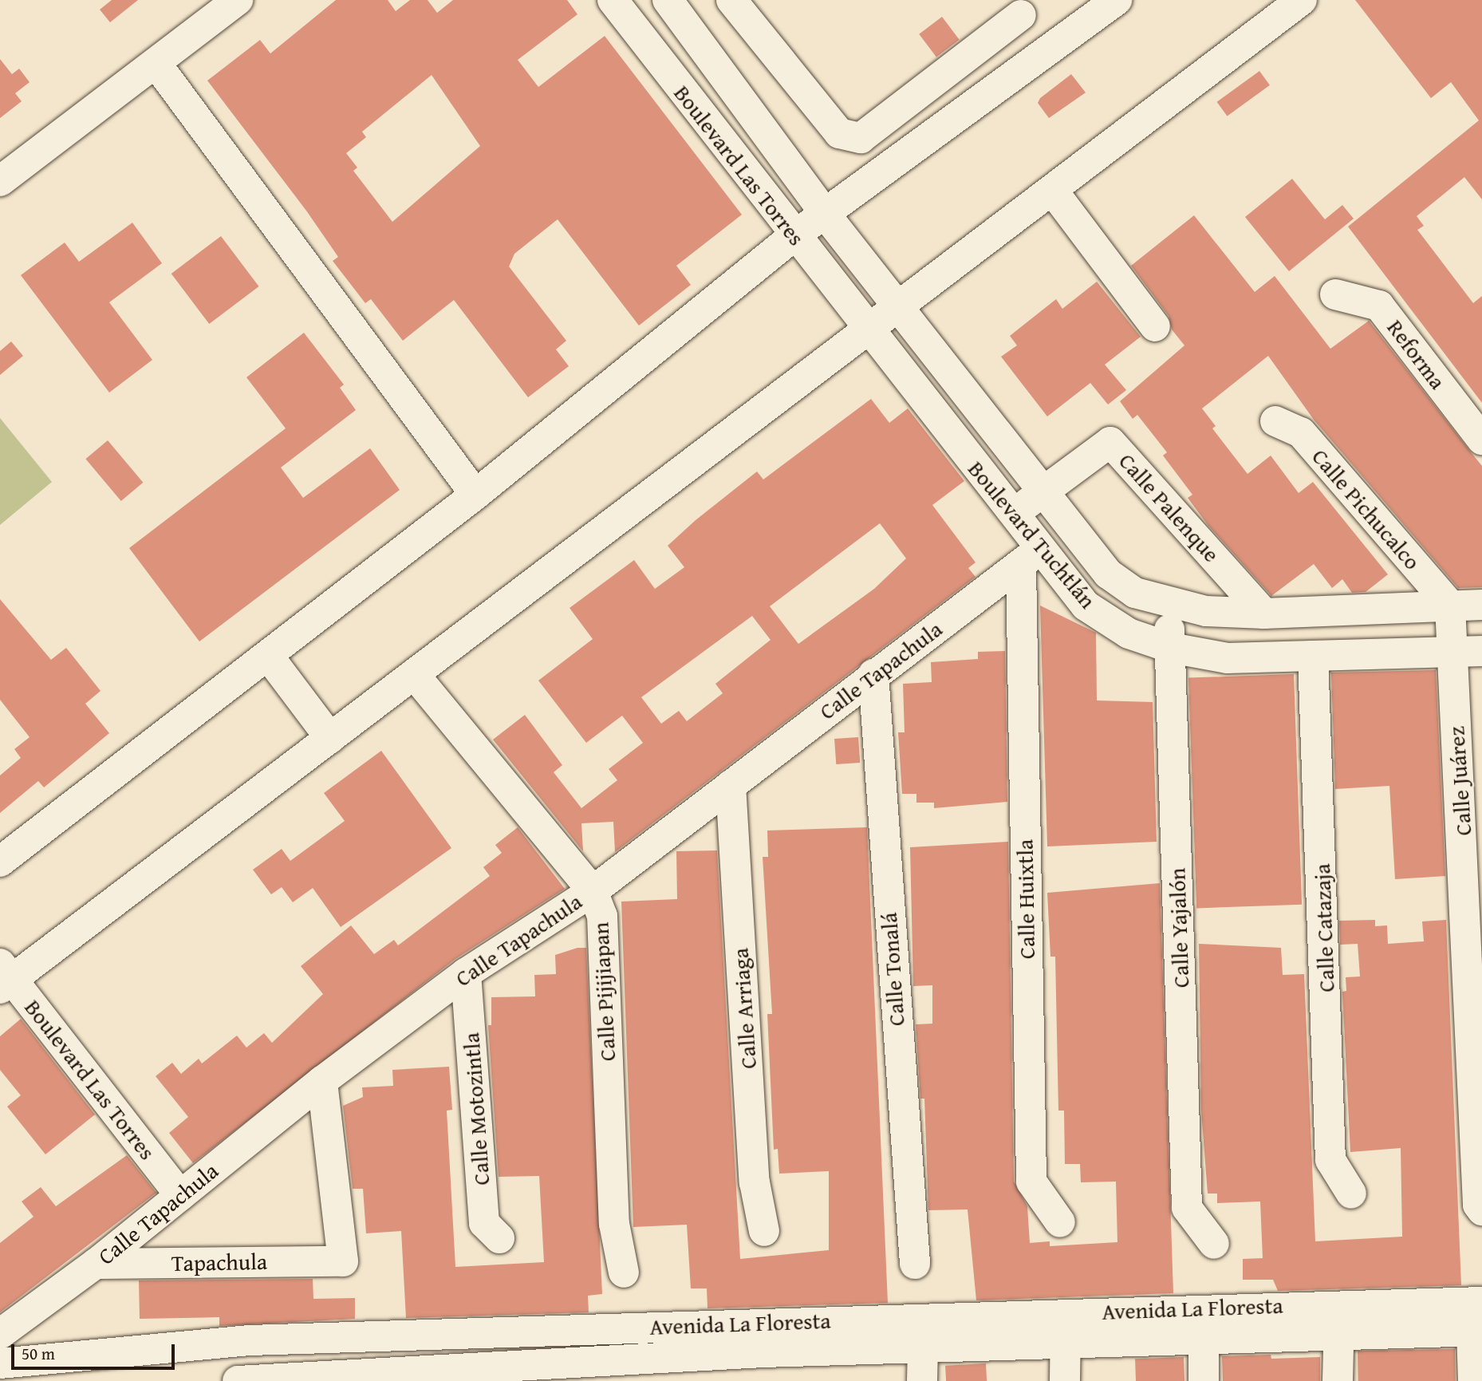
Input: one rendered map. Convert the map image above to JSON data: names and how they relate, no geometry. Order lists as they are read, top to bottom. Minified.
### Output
{"streets":{"street":["Boulevard Las Torres","Reforma","Calle Palenque","Calle Pichucalco","Boulevard Tuchtlán","Calle Tapachula","Calle Juárez","Calle Huixtla","Calle Yajalón","Calle Catazaja","Calle Tonalá","Calle Pijijiapan","Calle Arriaga","Calle Motozintla","Tapachula","Avenida La Floresta"]},"crossings":[["Boulevard Las Torres","Boulevard Tuchtlán"],["Boulevard Las Torres","Calle Tapachula"],["Calle Palenque","Boulevard Tuchtlán"],["Calle Pichucalco","Boulevard Tuchtlán"],["Calle Pichucalco","Calle Juárez"],["Boulevard Tuchtlán","Calle Tapachula"],["Boulevard Tuchtlán","Calle Juárez"],["Boulevard Tuchtlán","Calle Huixtla"],["Boulevard Tuchtlán","Calle Yajalón"],["Boulevard Tuchtlán","Calle Catazaja"],["Calle Tapachula","Calle Huixtla"],["Calle Tapachula","Calle Tonalá"],["Calle Tapachula","Calle Pijijiapan"],["Calle Tapachula","Calle Arriaga"],["Calle Tapachula","Calle Motozintla"],["Calle Tapachula","Tapachula"]],"scale_bar":"50 m"}
